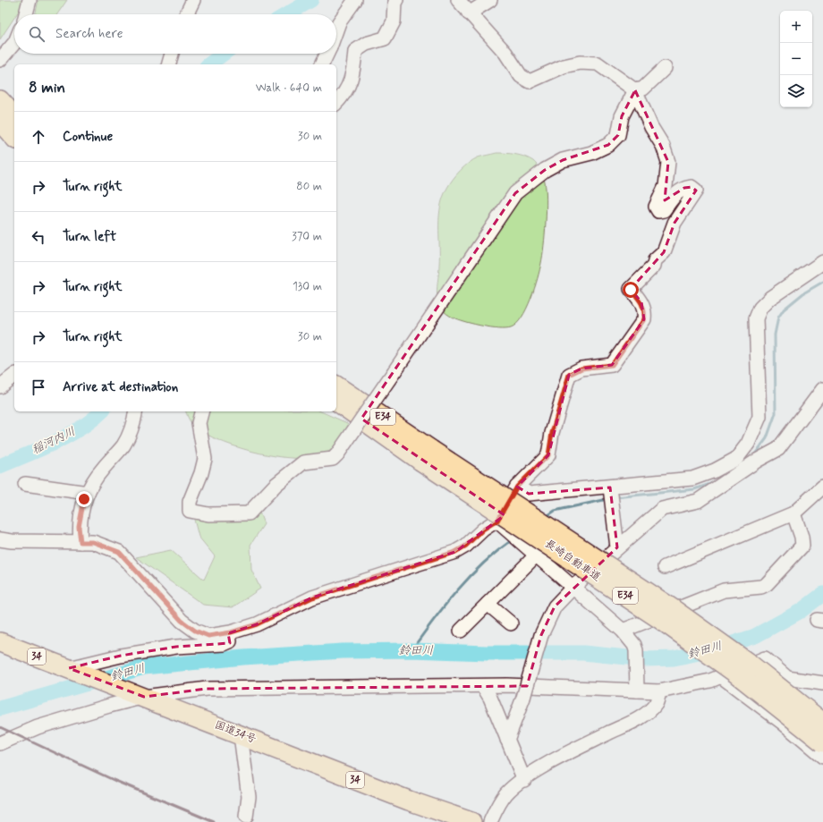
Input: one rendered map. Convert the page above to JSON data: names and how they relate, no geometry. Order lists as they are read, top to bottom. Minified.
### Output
{"streets":{"highway":["E34","長崎自動車道","34","国道34号"]},"water":["稲河内川","鈴田川"],"page":{"map_buttons":["+","−"],"search":"Search here","heading":["8 min","Walk · 640 m"],"list":[["Continue","30 m"],["Turn right","80 m"],["Turn left","370 m"],["Turn right","130 m"],["Turn right","30 m"],"Arrive at destination"]}}
